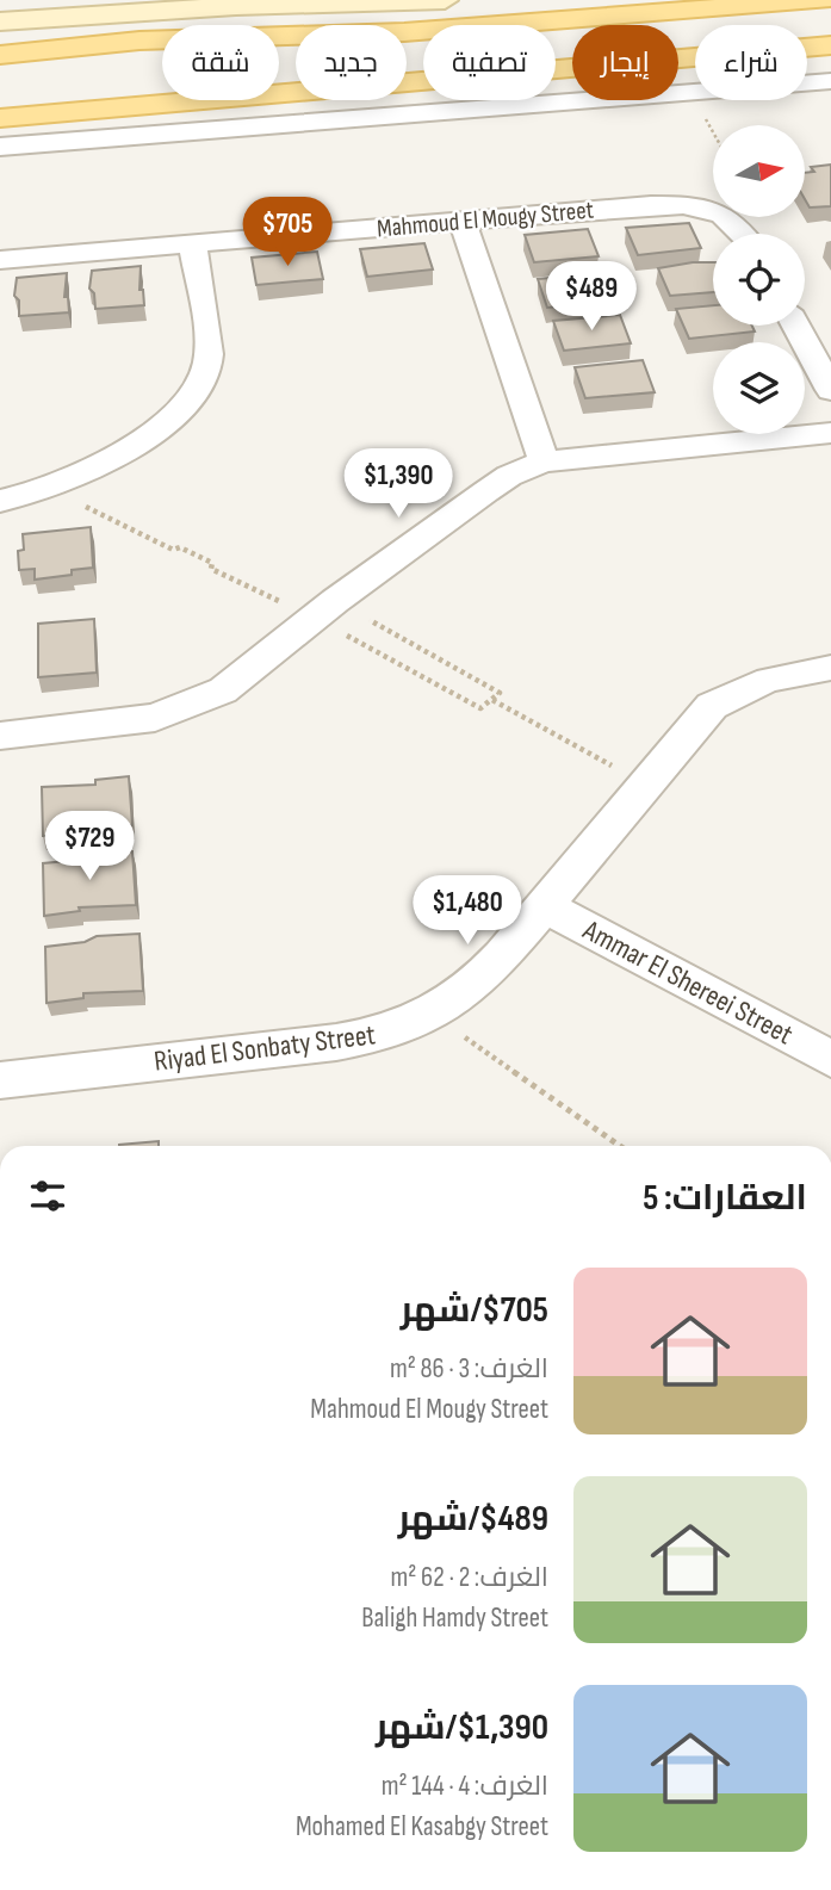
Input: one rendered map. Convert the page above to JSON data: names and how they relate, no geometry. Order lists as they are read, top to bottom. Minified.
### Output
{"streets":{"street":["Mahmoud El Mougy Street","Ammar El Shereei Street","Riyad El Sonbaty Street"]},"crossings":[["Ammar El Shereei Street","Riyad El Sonbaty Street"]],"north":"right","page":{"chip":["شراء","إيجار","تصفية","جديد","شقة"],"price":["$705","$489","$1,390","$729","$1,480"],"heading":"العقارات: 5","list":[{"name":"$705/شهر","note":"الغرف: 3 · 86 m² · Mahmoud El Mougy Street"},{"name":"$489/شهر","note":"الغرف: 2 · 62 m² · Baligh Hamdy Street"},{"name":"$1,390/شهر","note":"الغرف: 4 · 144 m² · Mohamed El Kasabgy Street"}]}}
